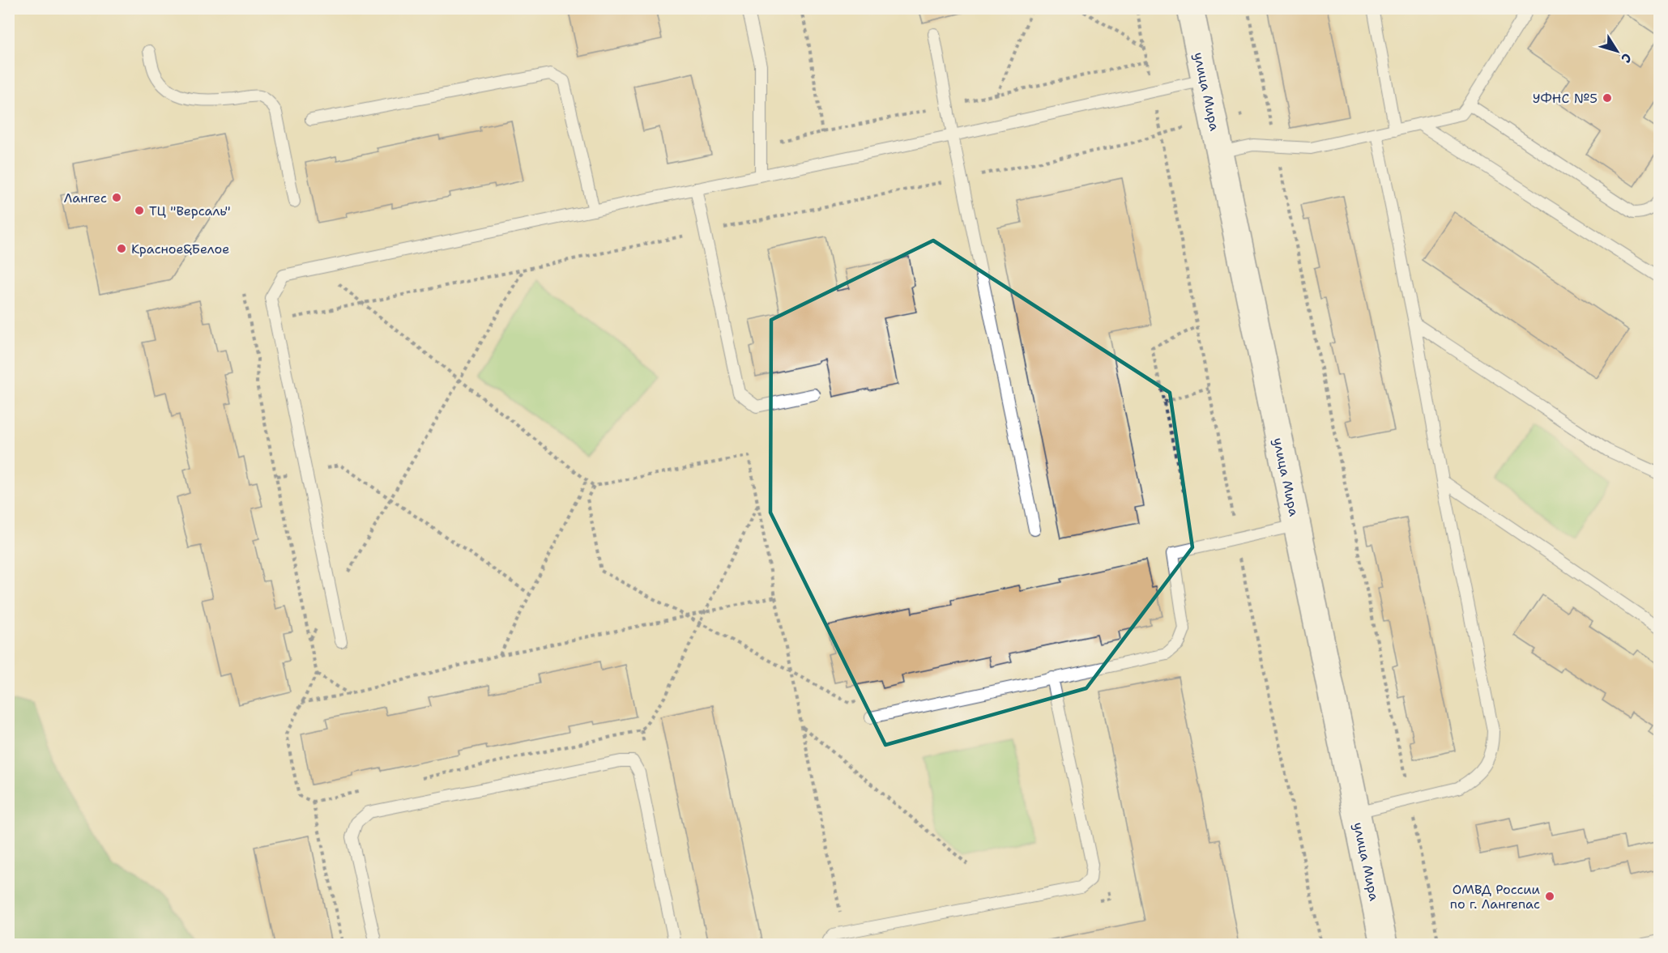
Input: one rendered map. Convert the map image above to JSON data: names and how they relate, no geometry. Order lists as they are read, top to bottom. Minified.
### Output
{"streets":{"street":["улица Мира"]},"places":["УФНС №5","Лангес","ТЦ \"Версаль\"","Красное&Белое","ОМВД России по г. Лангепас"],"north":"bottom right"}
